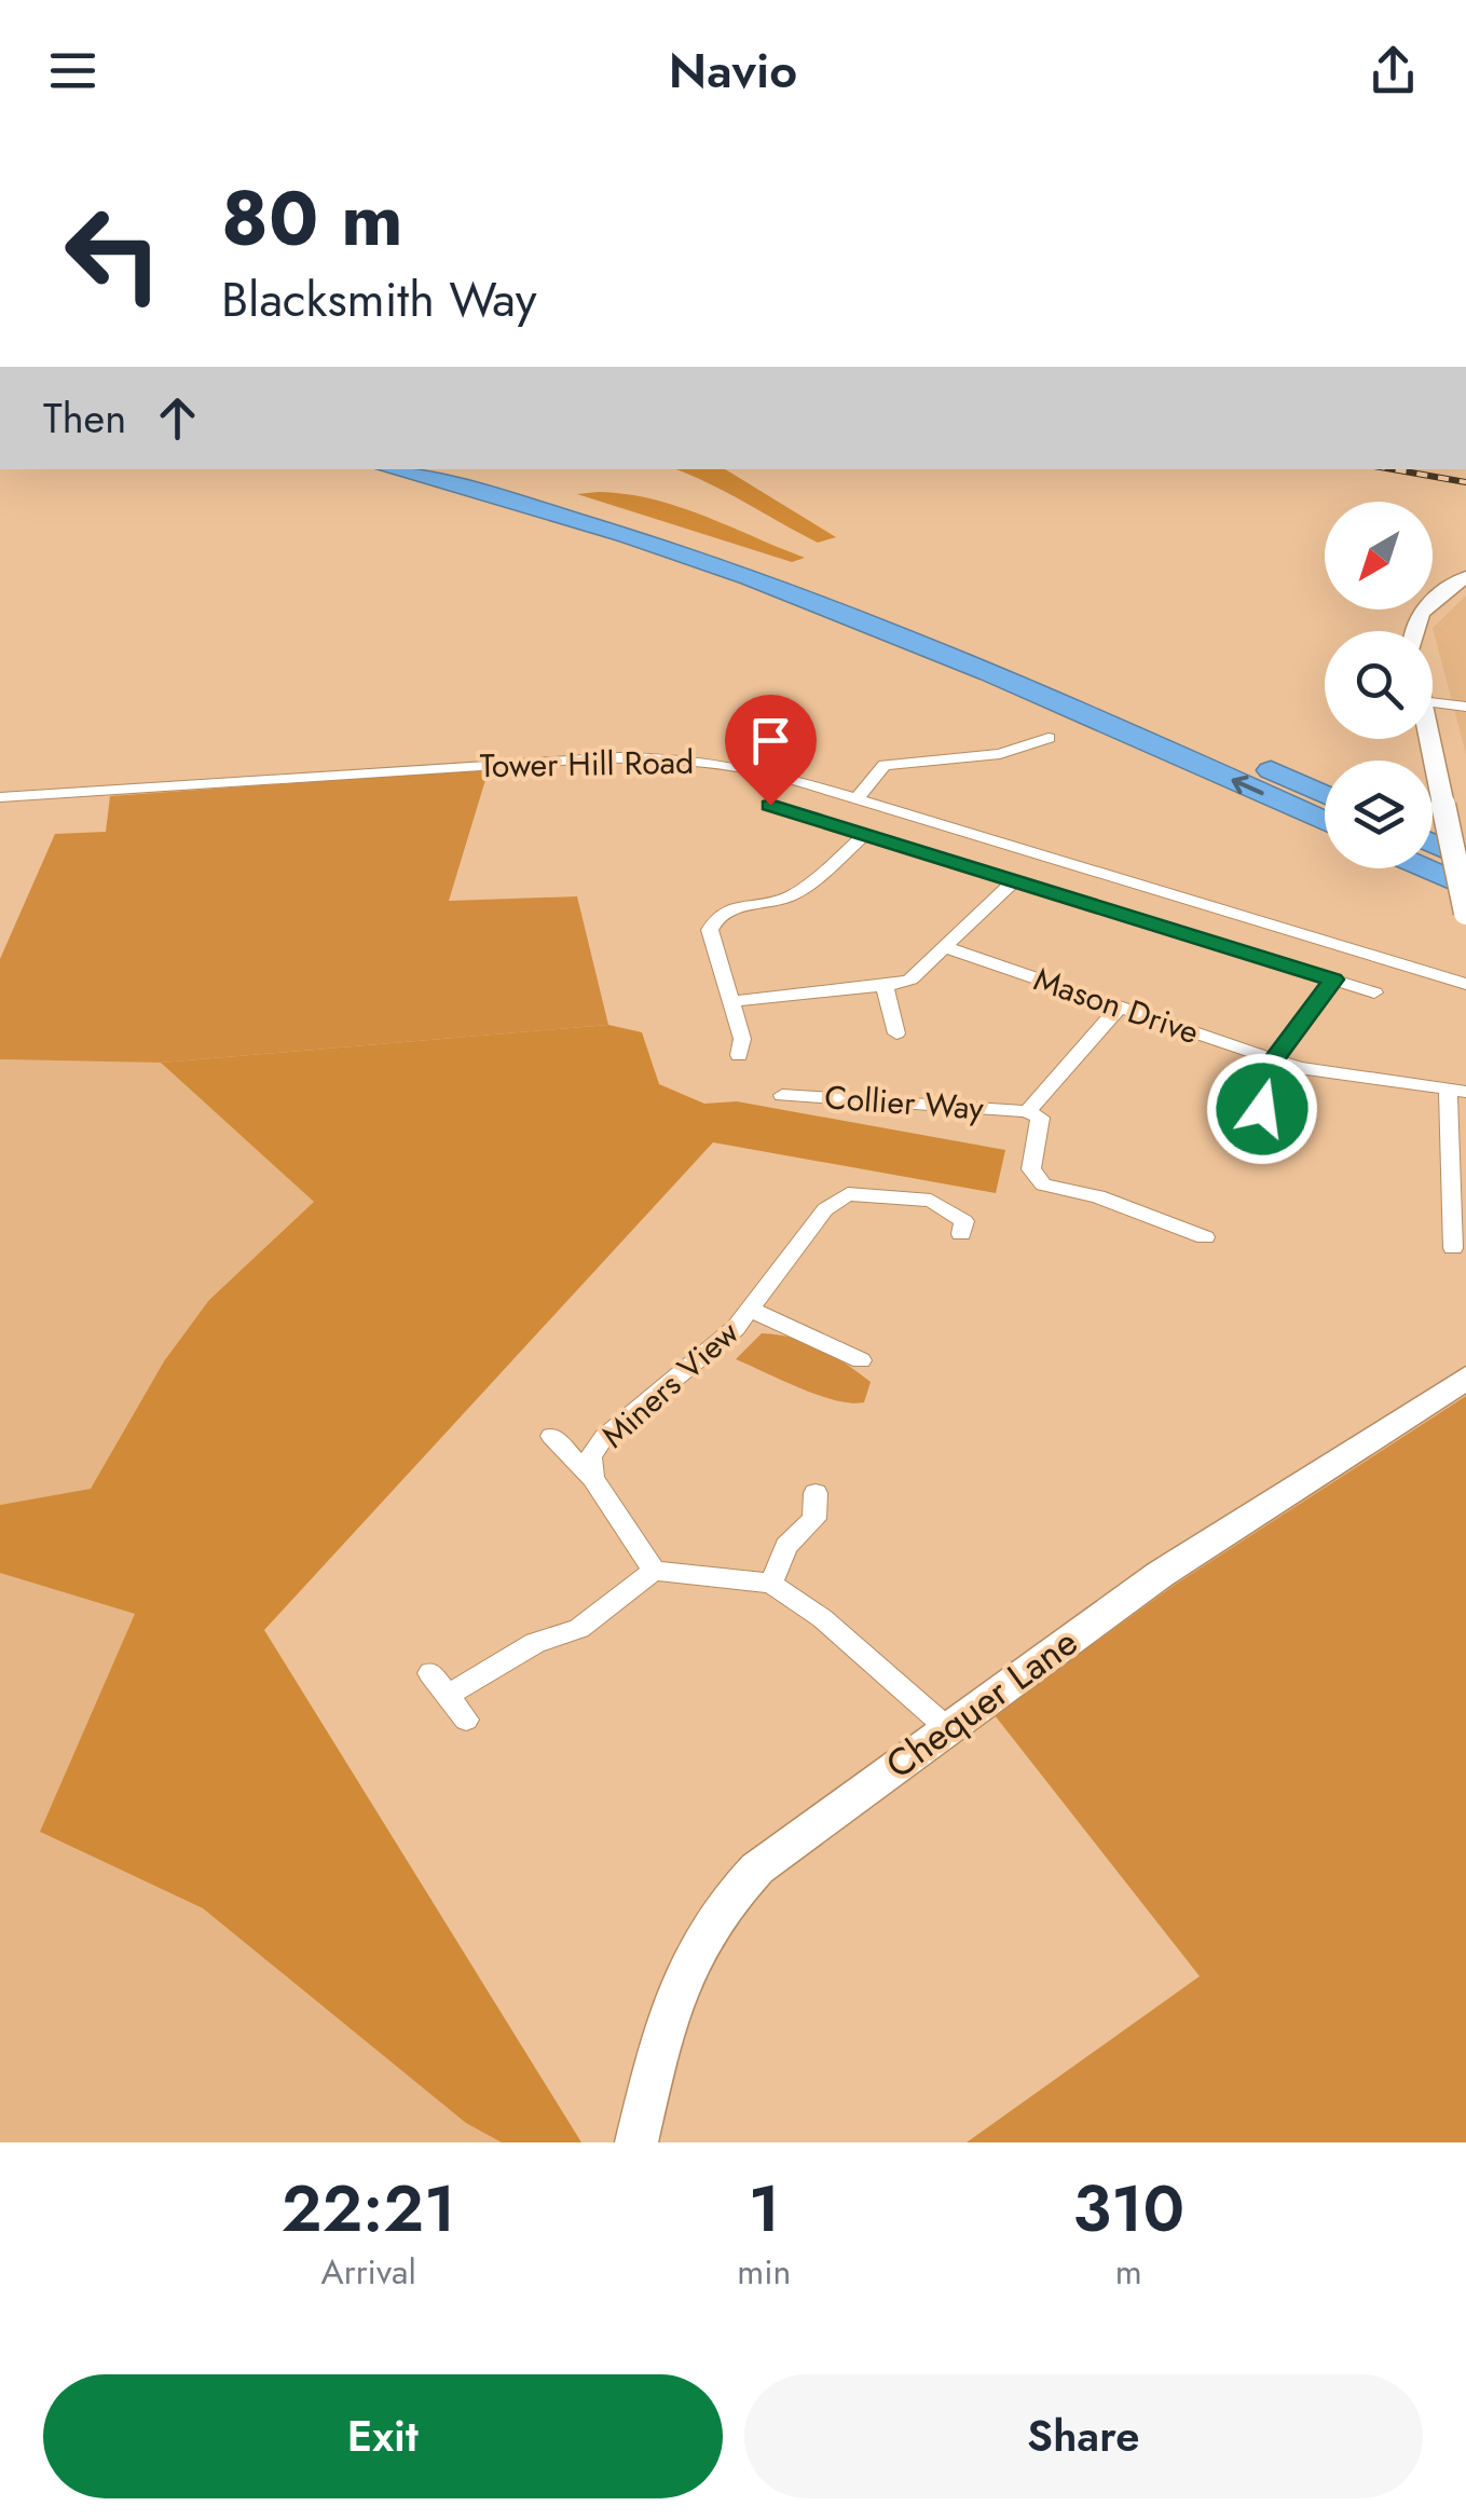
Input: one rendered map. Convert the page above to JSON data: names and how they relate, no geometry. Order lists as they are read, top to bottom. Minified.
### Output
{"streets":{"street":["Tower Hill Road","Mason Drive","Collier Way","Miners View","Chequer Lane"]},"crossings":[["Mason Drive","Collier Way"]],"north":"bottom left","page":{"header":"Navio","turn":["80 m","Blacksmith Way"],"then":"Then","eta":["22:21","Arrival","1","min","310","m"],"buttons":["Exit","Share"]}}
